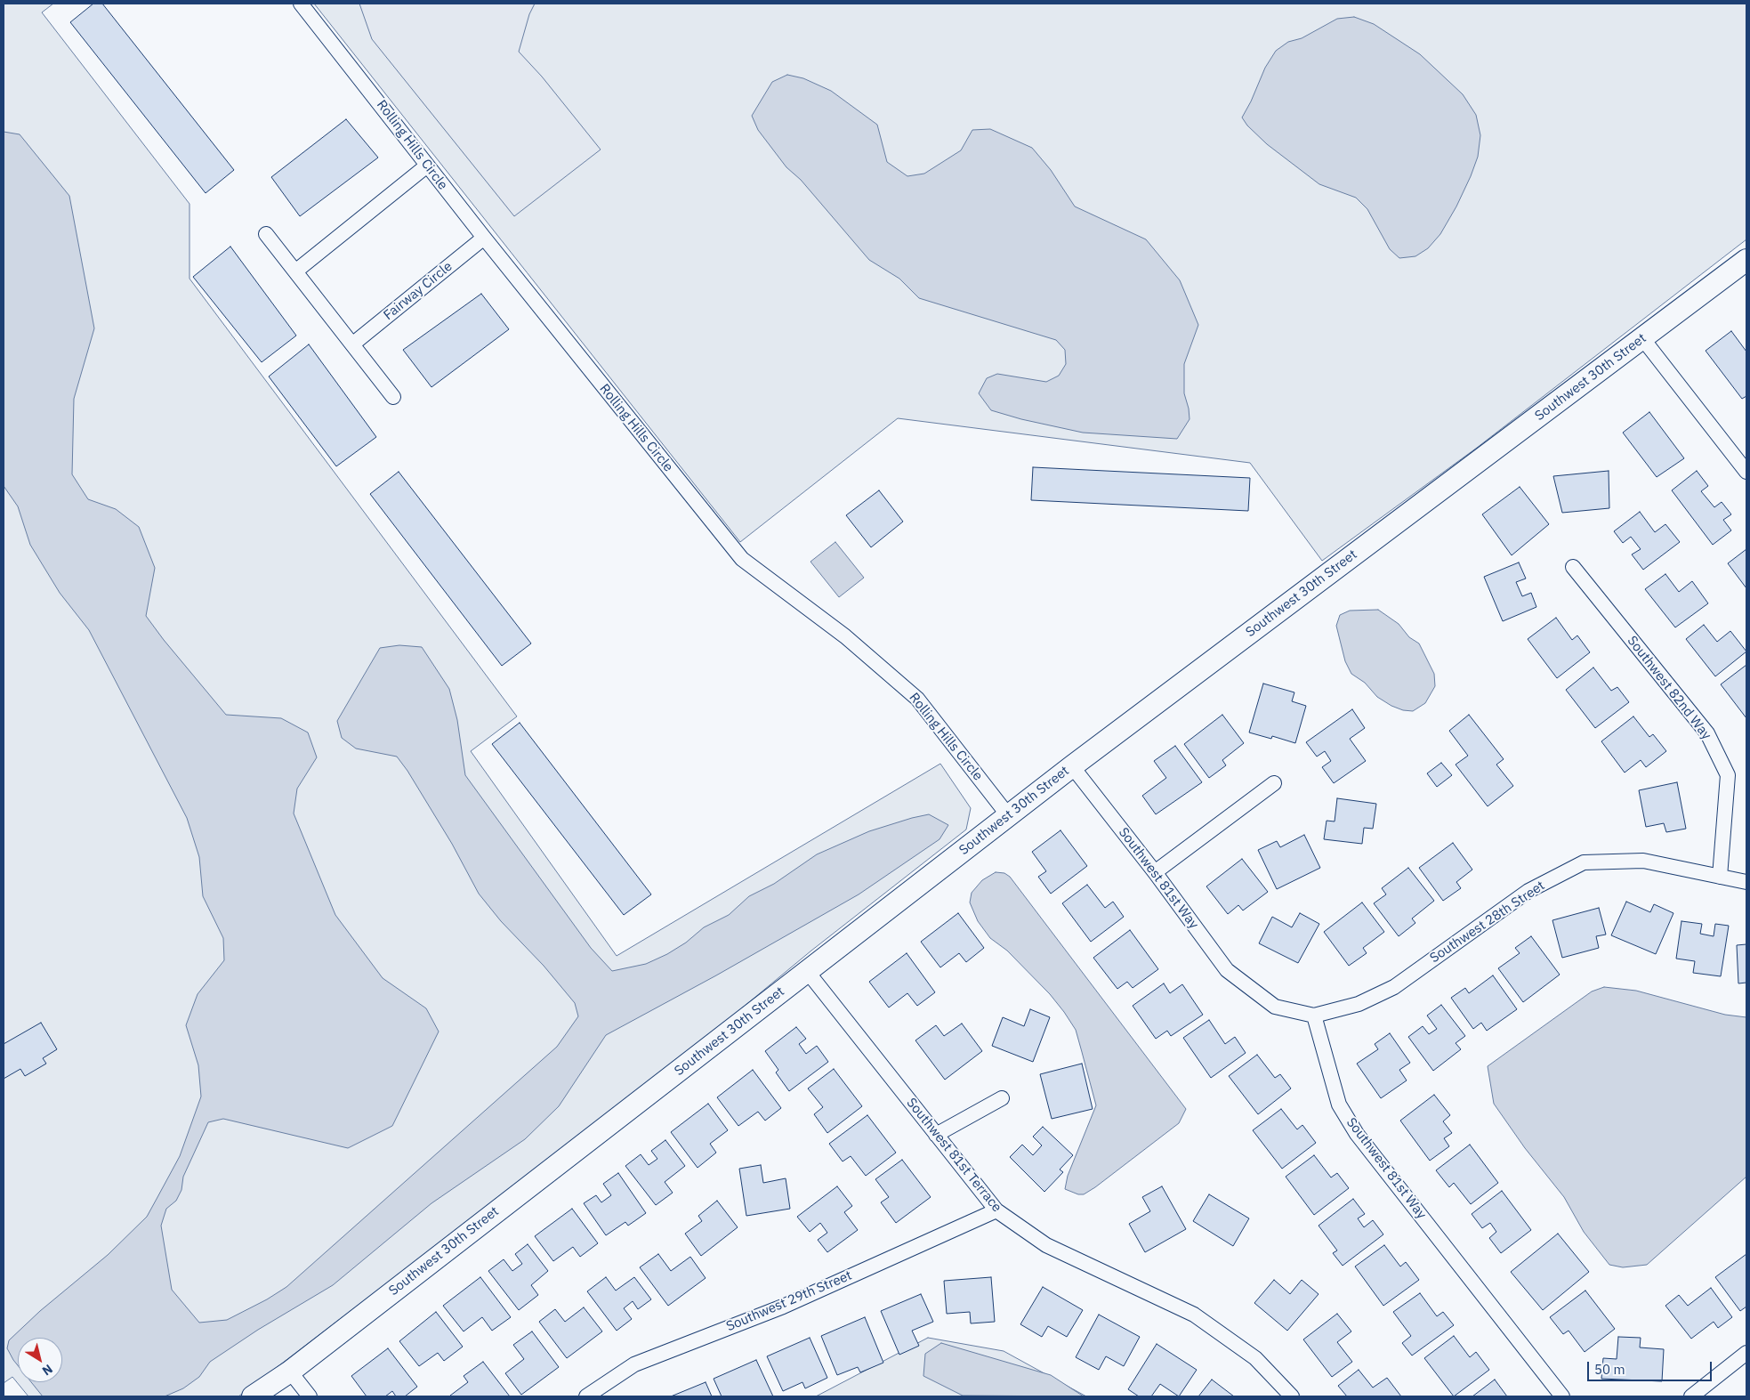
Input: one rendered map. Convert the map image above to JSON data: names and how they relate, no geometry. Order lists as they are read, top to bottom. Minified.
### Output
{"streets":{"street":["Rolling Hills Circle","Fairway Circle","Southwest 30th Street","Southwest 82nd Way","Southwest 81st Way","Southwest 28th Street","Southwest 81st Terrace","Southwest 29th Street"]},"crossings":[["Rolling Hills Circle","Fairway Circle"],["Rolling Hills Circle","Southwest 30th Street"],["Southwest 30th Street","Southwest 81st Way"],["Southwest 30th Street","Southwest 81st Terrace"],["Southwest 82nd Way","Southwest 28th Street"],["Southwest 81st Way","Southwest 28th Street"],["Southwest 81st Terrace","Southwest 29th Street"]],"scale_bar":"50 m","north":"bottom right"}
